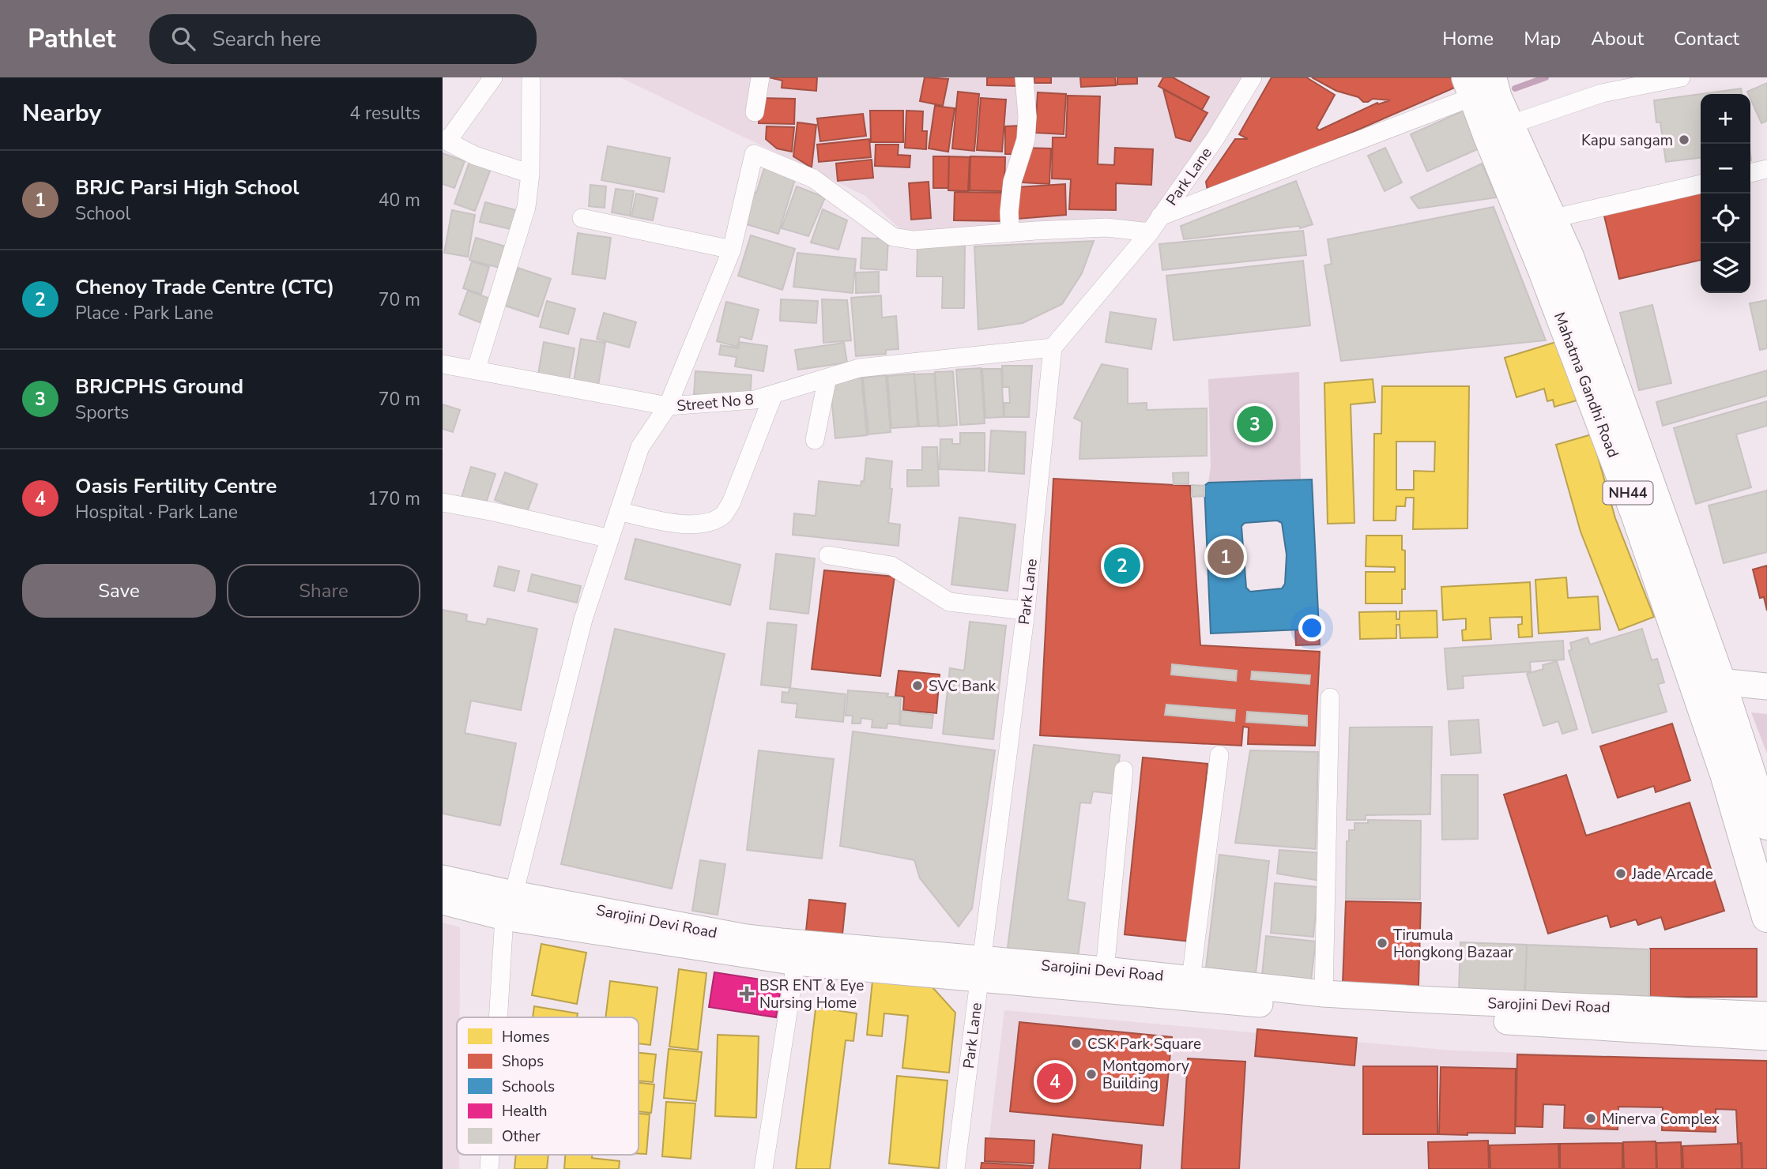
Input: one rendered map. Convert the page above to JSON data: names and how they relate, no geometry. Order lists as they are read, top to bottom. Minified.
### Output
{"streets":{"highway":["Mahatma Gandhi Road","NH44"],"main road":["Sarojini Devi Road"],"street":["Park Lane","Street No 8"]},"crossings":[["Park Lane","Street No 8"],["Park Lane","Sarojini Devi Road"]],"places":{"other":["Kapu sangam","SVC Bank","Jade Arcade","Tirumula Hongkong Bazaar","CSK Park Square","Montgomory Building","Minerva Complex"],"health":["BSR ENT & Eye Nursing Home"]},"legend":["Homes","Shops","Schools","Health","Other"],"page":{"header":"Pathlet","search":"Search here","nav":["Home","Map","About","Contact"],"heading":["Nearby","4 results"],"map_buttons":["+","−"],"list":[{"mark":"1","name":"BRJC Parsi High School","note":"School","value":"40 m"},{"mark":"2","name":"Chenoy Trade Centre (CTC)","note":"Place · Park Lane","value":"70 m"},{"mark":"3","name":"BRJCPHS Ground","note":"Sports","value":"70 m"},{"mark":"4","name":"Oasis Fertility Centre","note":"Hospital · Park Lane","value":"170 m"}],"pins":["3","1","2","4"],"buttons":["Save","Share"]}}
